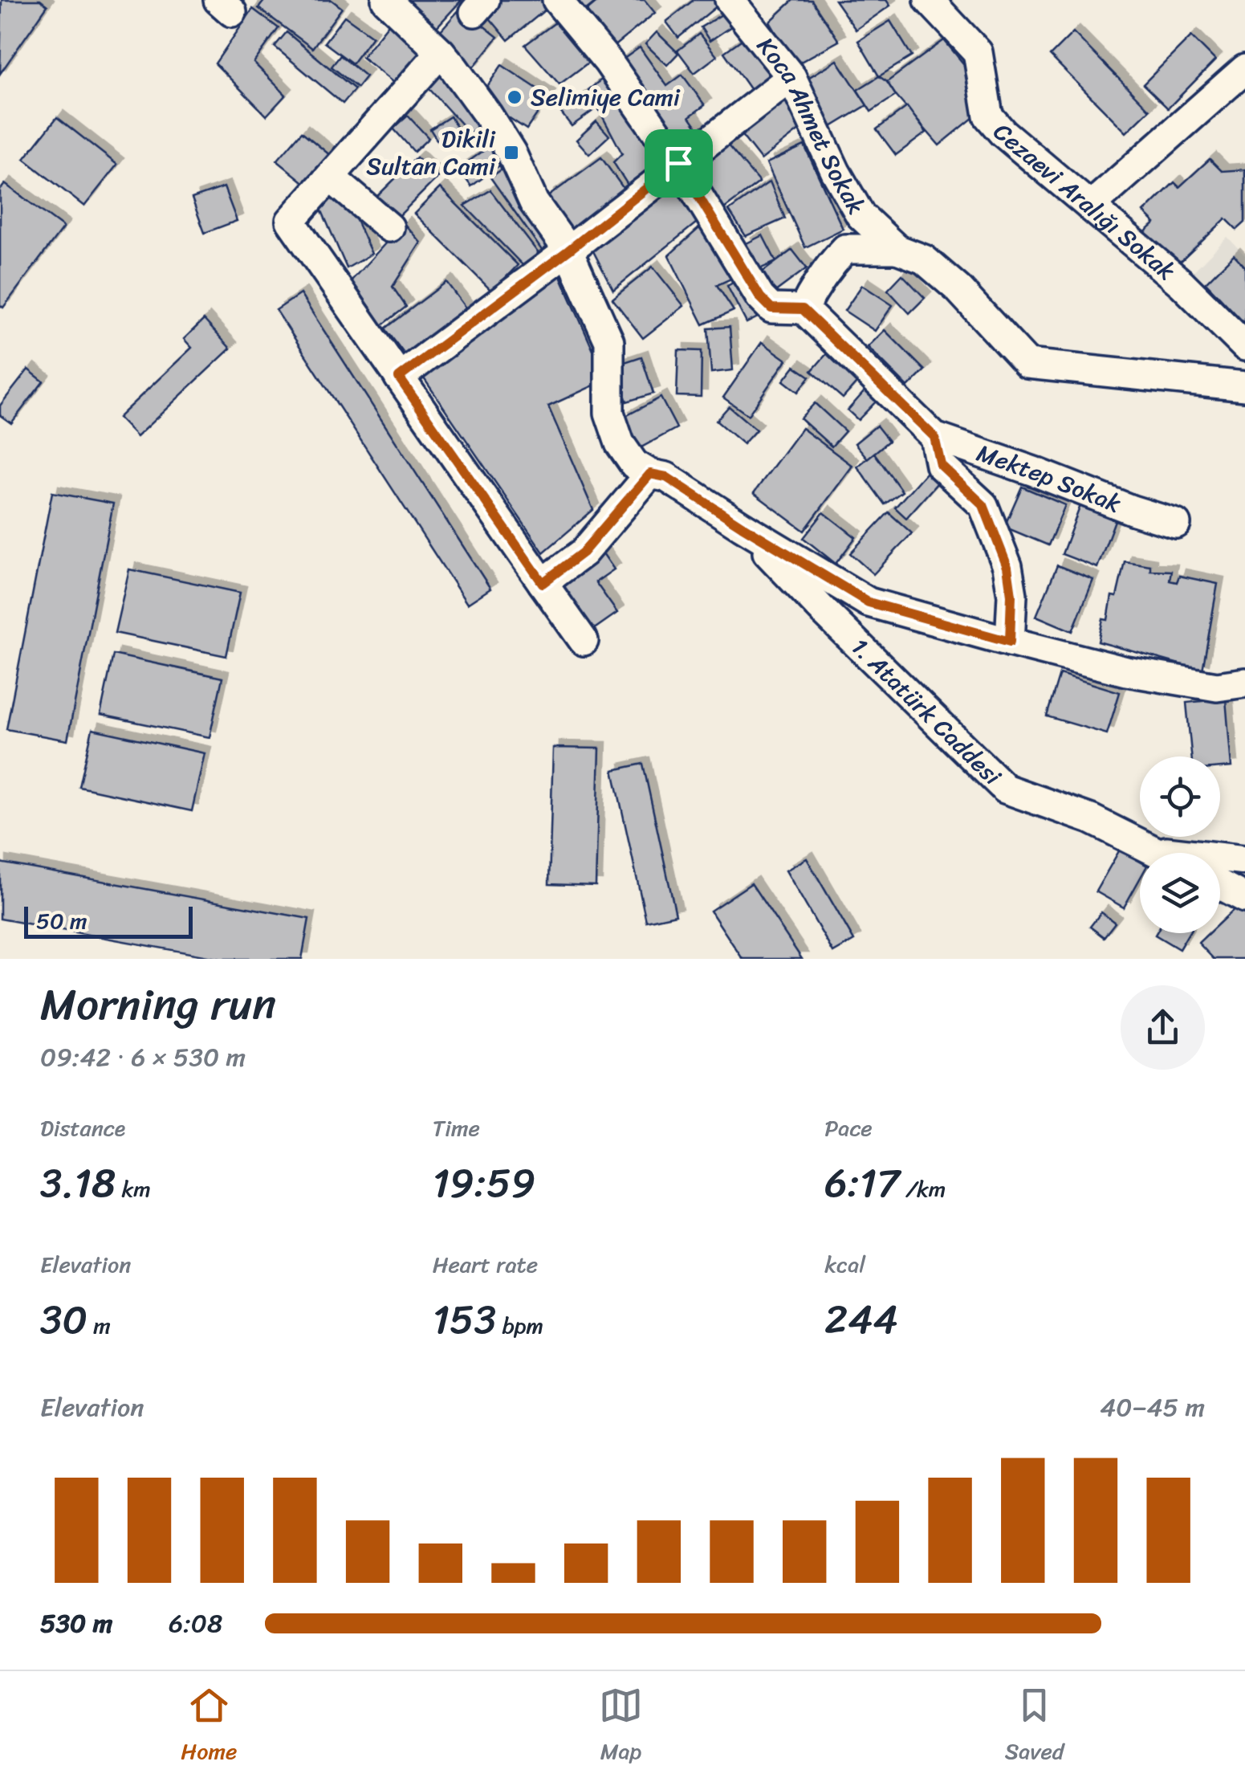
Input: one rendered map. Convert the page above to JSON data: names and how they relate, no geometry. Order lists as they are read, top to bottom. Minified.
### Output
{"streets":{"street":["Koca Ahmet Sokak","Cezaevi Aralığı Sokak","Mektep Sokak","1. Atatürk Caddesi"]},"places":{"other":["Selimiye Cami"],"transit":["Dikili Sultan Cami"]},"scale_bar":"50 m","page":{"scale":"50 m","heading":["Morning run","09:42 · 6 × 530 m"],"stats":[["Distance","3.18 km"],["Time","19:59"],["Pace","6:17 /km"],["Elevation","30 m"],["Heart rate","153 bpm"],["kcal","244"]],"chart":["Elevation","40–45 m"],"list":[{"name":"530 m","note":"6:08"}],"tabs":["Home","Map","Saved"]}}
